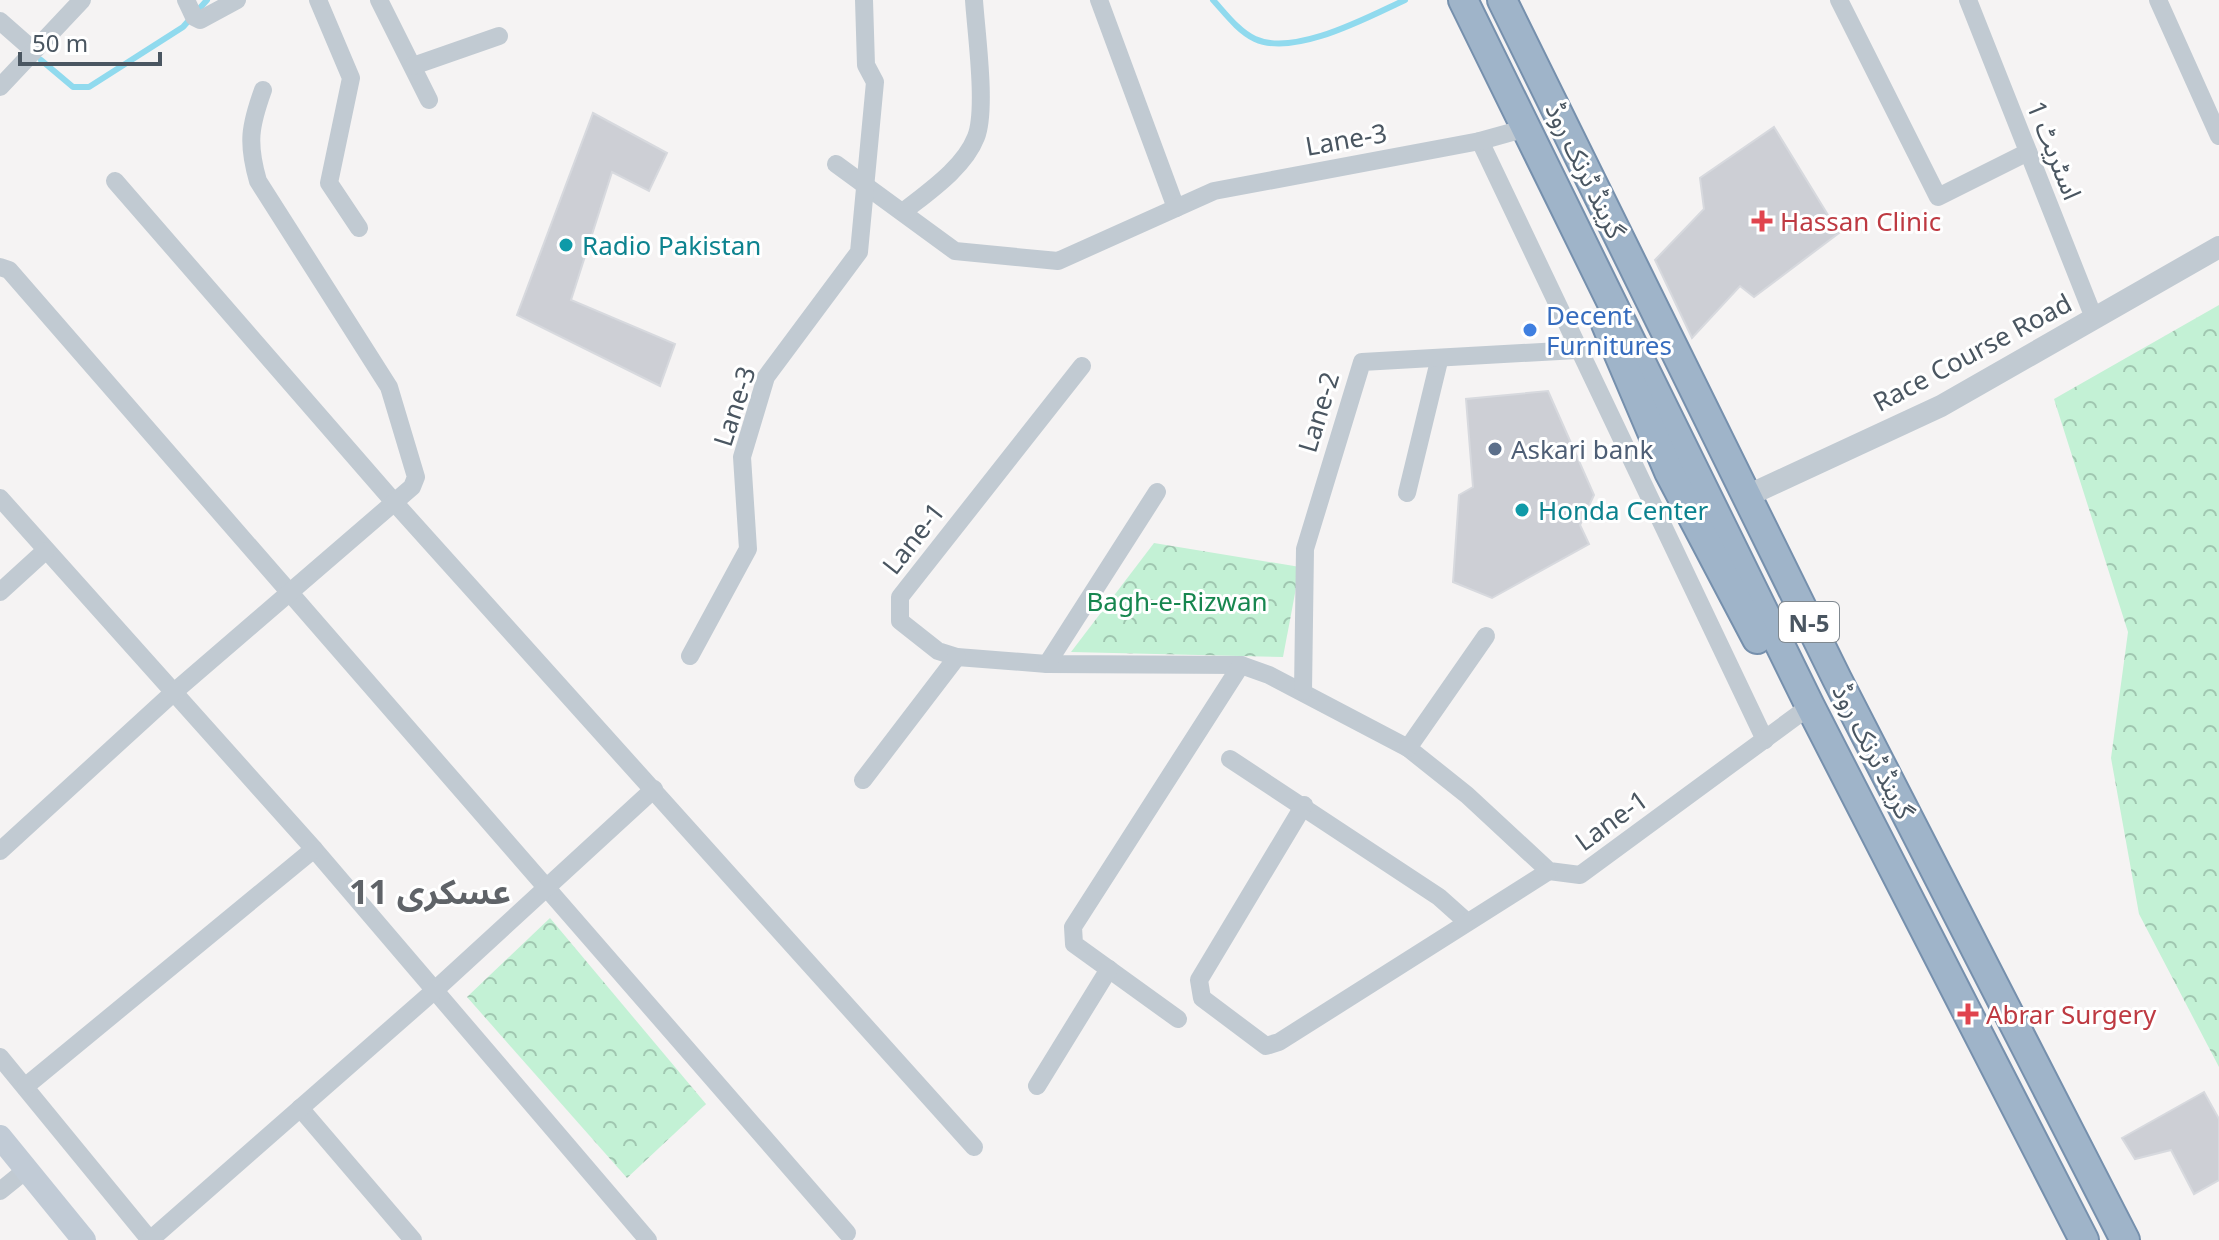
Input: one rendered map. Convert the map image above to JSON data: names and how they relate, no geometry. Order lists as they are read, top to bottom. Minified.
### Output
{"streets":{"highway":["گرینڈ ٹرنک روڈ","N-5"],"street":["Lane-3","اسٹریٹ 1","Race Course Road","Lane-2","Lane-1"]},"crossings":[["Lane-3","گرینڈ ٹرنک روڈ"],["اسٹریٹ 1","Race Course Road"],["گرینڈ ٹرنک روڈ","Race Course Road"],["گرینڈ ٹرنک روڈ","Lane-1"],["Lane-2","Lane-1"]],"districts":["عسکری 11"],"parks":["Bagh-e-Rizwan"],"places":{"health":["Hassan Clinic","Abrar Surgery"],"other":["Radio Pakistan","Decent Furnitures","Askari bank","Honda Center"]},"scale_bar":"50 m"}
